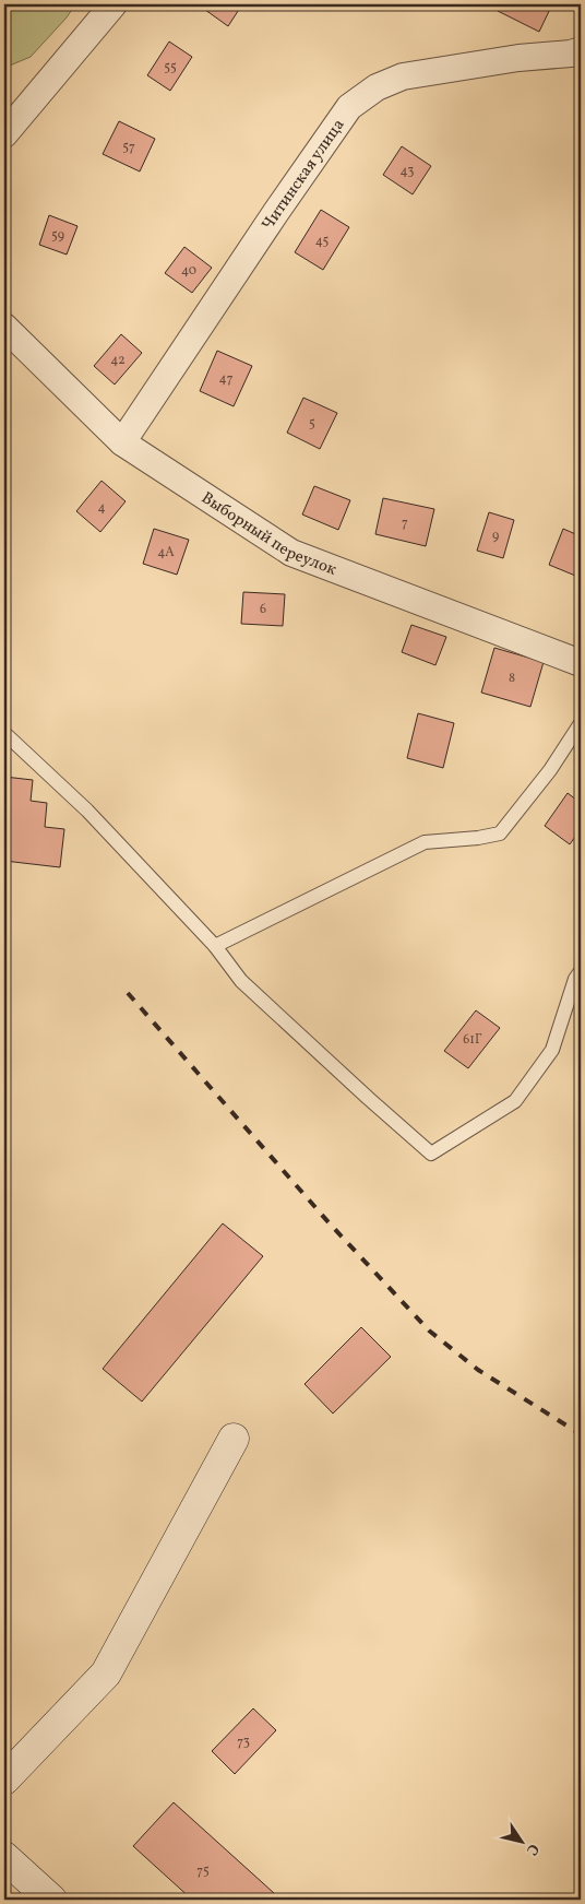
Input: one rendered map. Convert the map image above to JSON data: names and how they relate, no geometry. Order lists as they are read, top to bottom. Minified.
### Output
{"streets":{"street":["Читинская улица","Выборный переулок"]},"crossings":[["Читинская улица","Выборный переулок"]],"house_numbers":["55","57","43","59","45","40","42","47","5","4","7","9","4А","6","8","61Г","73","75"],"north":"bottom right"}
